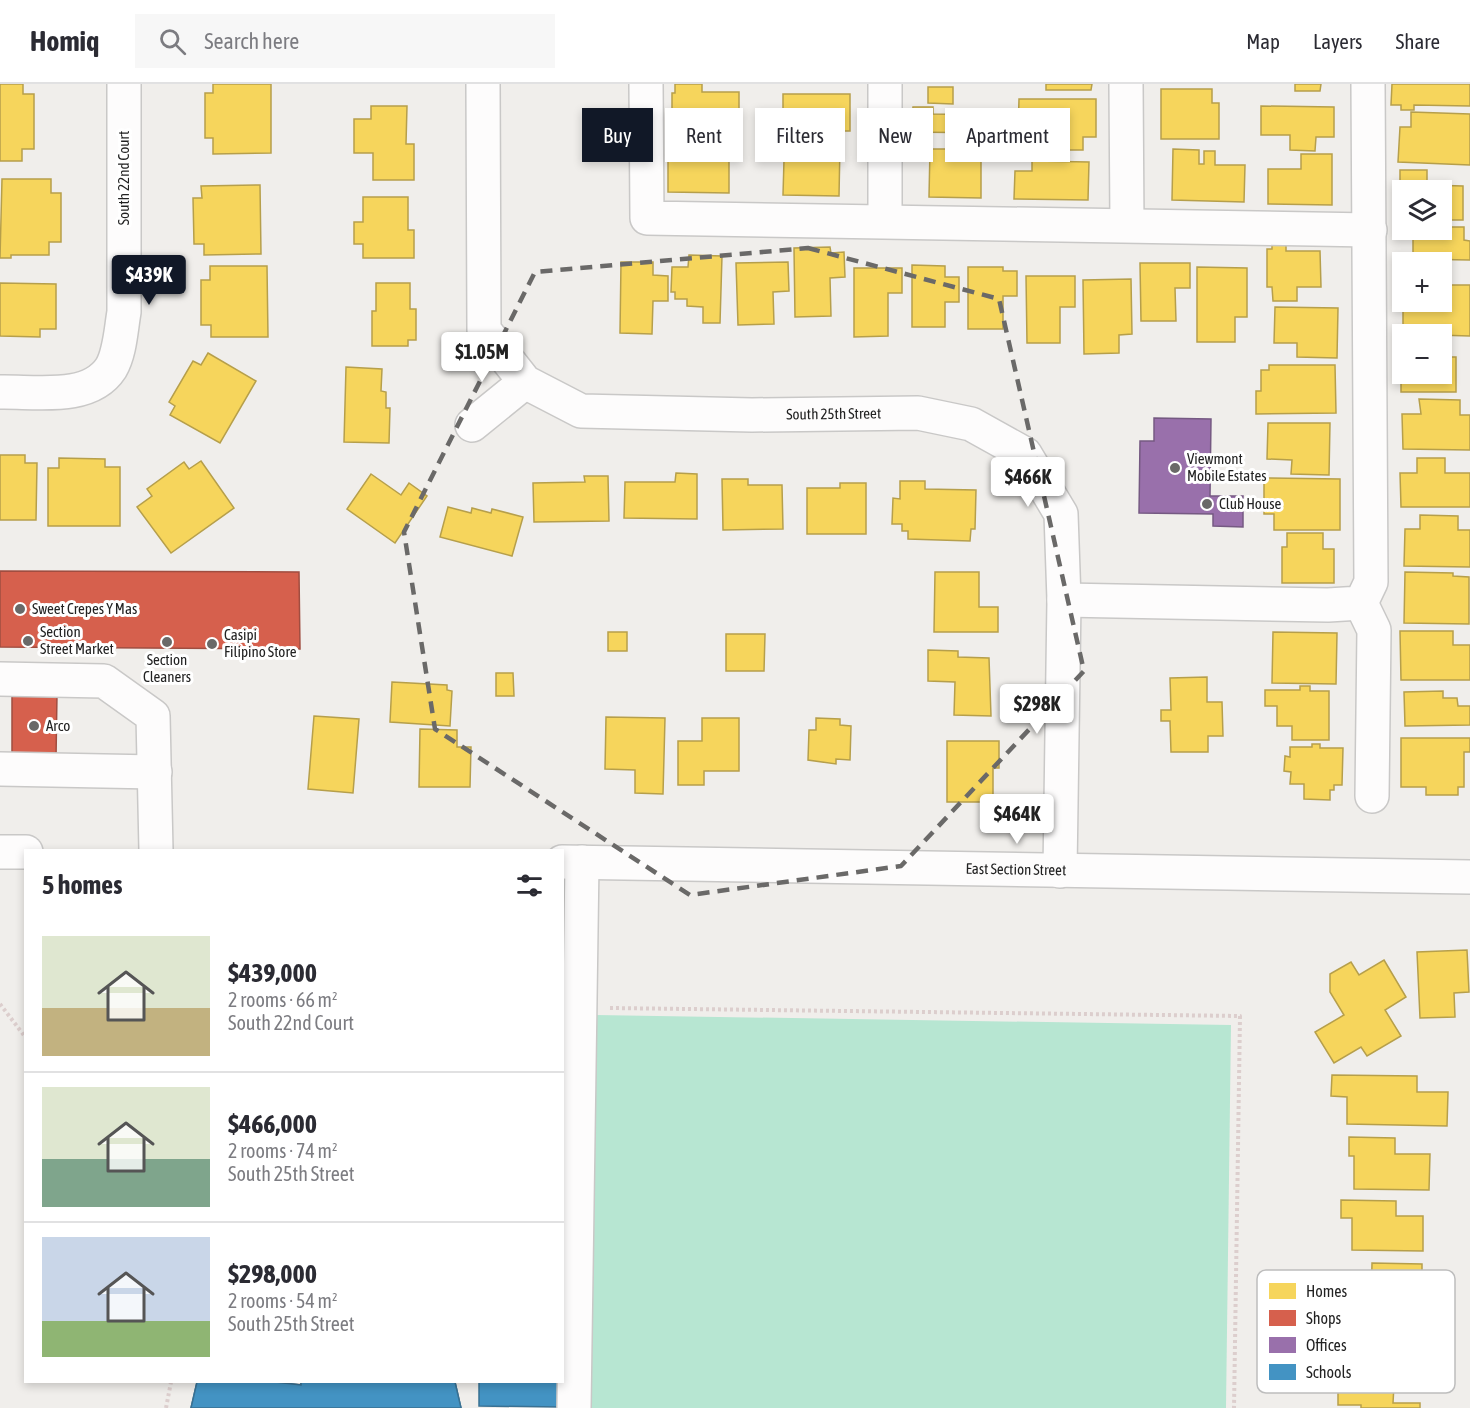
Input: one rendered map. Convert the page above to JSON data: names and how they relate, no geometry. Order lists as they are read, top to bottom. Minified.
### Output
{"streets":{"street":["South 22nd Court","South 25th Street","East Section Street"]},"crossings":[["South 25th Street","East Section Street"]],"places":["Viewmont Mobile Estates","Club House","Sweet Crepes Y Mas","Section Street Market","Section Cleaners","Casipi Filipino Store","Arco"],"legend":["Homes","Shops","Offices","Schools"],"page":{"header":"Homiq","search":"Search here","nav":["Map","Layers","Share"],"chip":["Buy","Rent","Filters","New","Apartment"],"map_buttons":["+","−"],"price":["$439K","$1.05M","$466K","$298K","$464K"],"heading":"5 homes","list":[{"name":"$439,000","note":"2 rooms · 66 m² · South 22nd Court"},{"name":"$466,000","note":"2 rooms · 74 m² · South 25th Street"},{"name":"$298,000","note":"2 rooms · 54 m² · South 25th Street"}]}}
